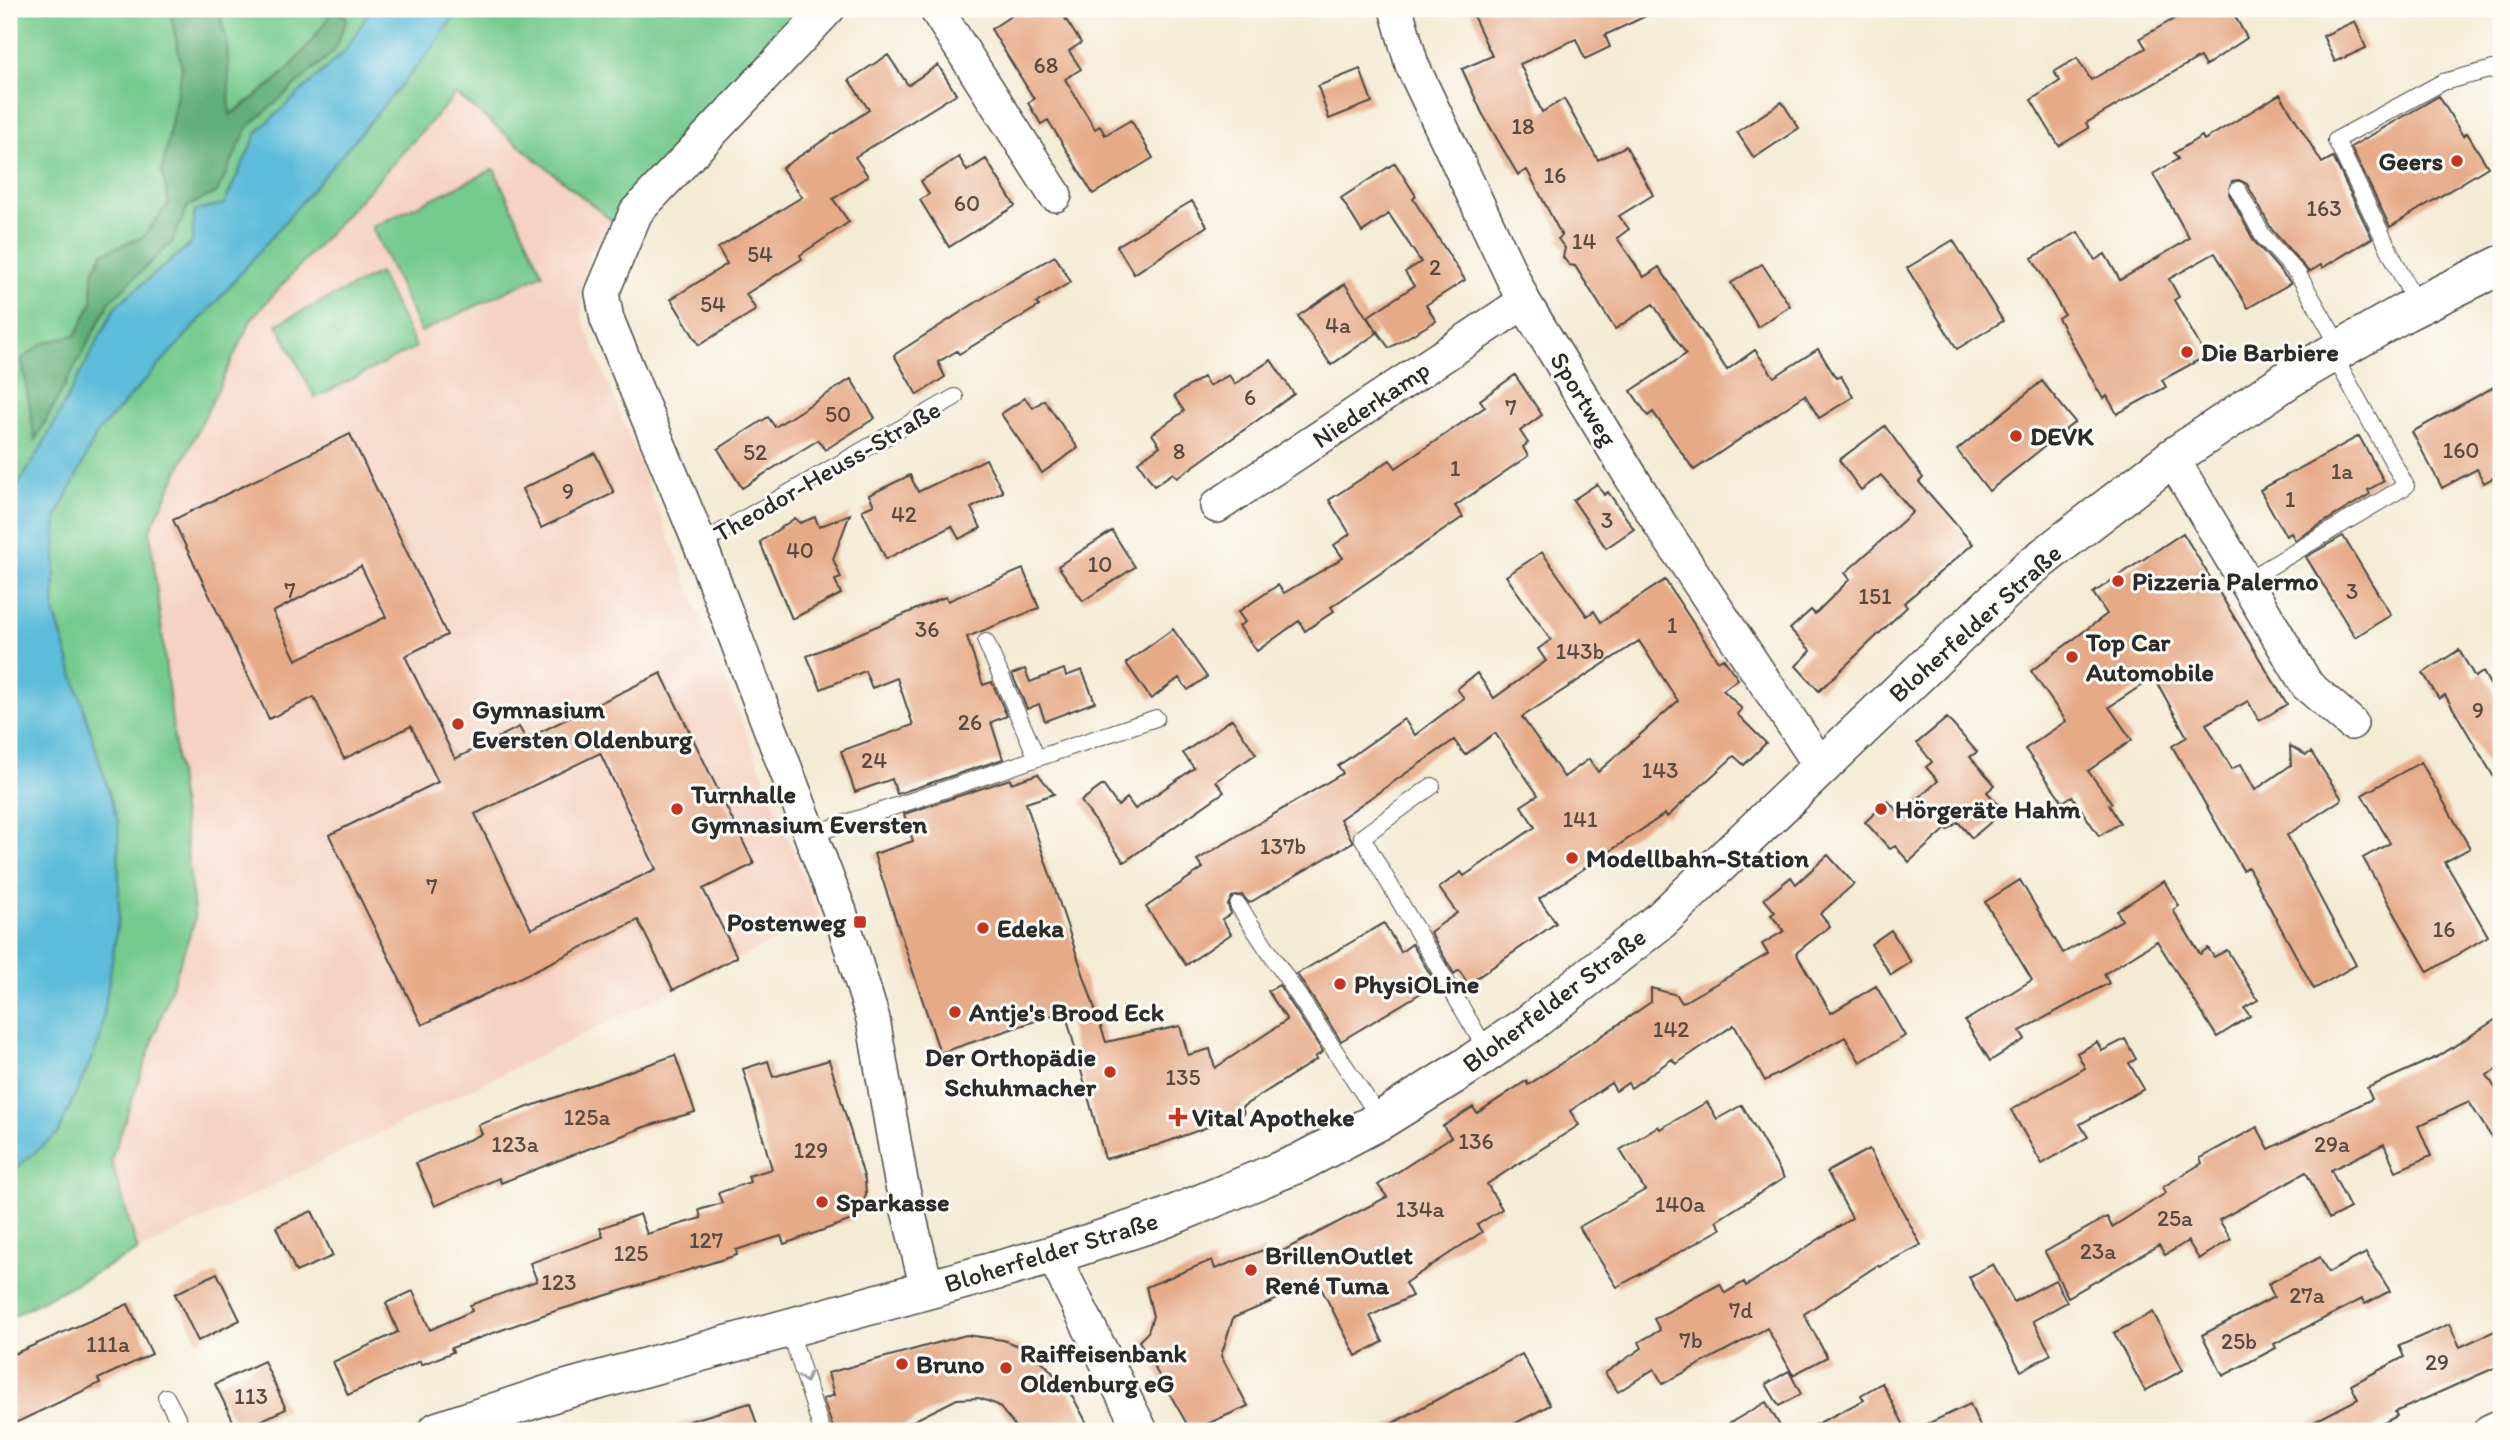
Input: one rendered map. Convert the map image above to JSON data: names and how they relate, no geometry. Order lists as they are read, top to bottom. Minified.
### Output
{"streets":{"street":["Sportweg","Niederkamp","Theodor-Heuss-Straße","Bloherfelder Straße"]},"crossings":[["Sportweg","Niederkamp"],["Sportweg","Bloherfelder Straße"],["Theodor-Heuss-Straße","Bloherfelder Straße"]],"places":{"other":["Geers","Die Barbiere","DEVK","Pizzeria Palermo","Top Car Automobile","Gymnasium Eversten Oldenburg","Turnhalle Gymnasium Eversten","Hörgeräte Hahm","Modellbahn-Station","Edeka","PhysiOLine","Antje's Brood Eck","Der Orthopädie Schuhmacher","Sparkasse","BrillenOutlet René Tuma","Bruno","Raiffeisenbank Oldenburg eG"],"transit":["Postenweg"],"health":["Vital Apotheke"]},"house_numbers":["68","18","16","60","163","14","54","2","54","4a","6","7","50","160","8","52","1","1a","9","1","42","3","40","10","7","3","151","1","36","143b","9","26","24","143","141","137b","7","16","142","135","125a","136","123a","29a","129","140a","134a","25a","127","23a","125","123","27a","7d","7b","25b","111a","29","113"]}
